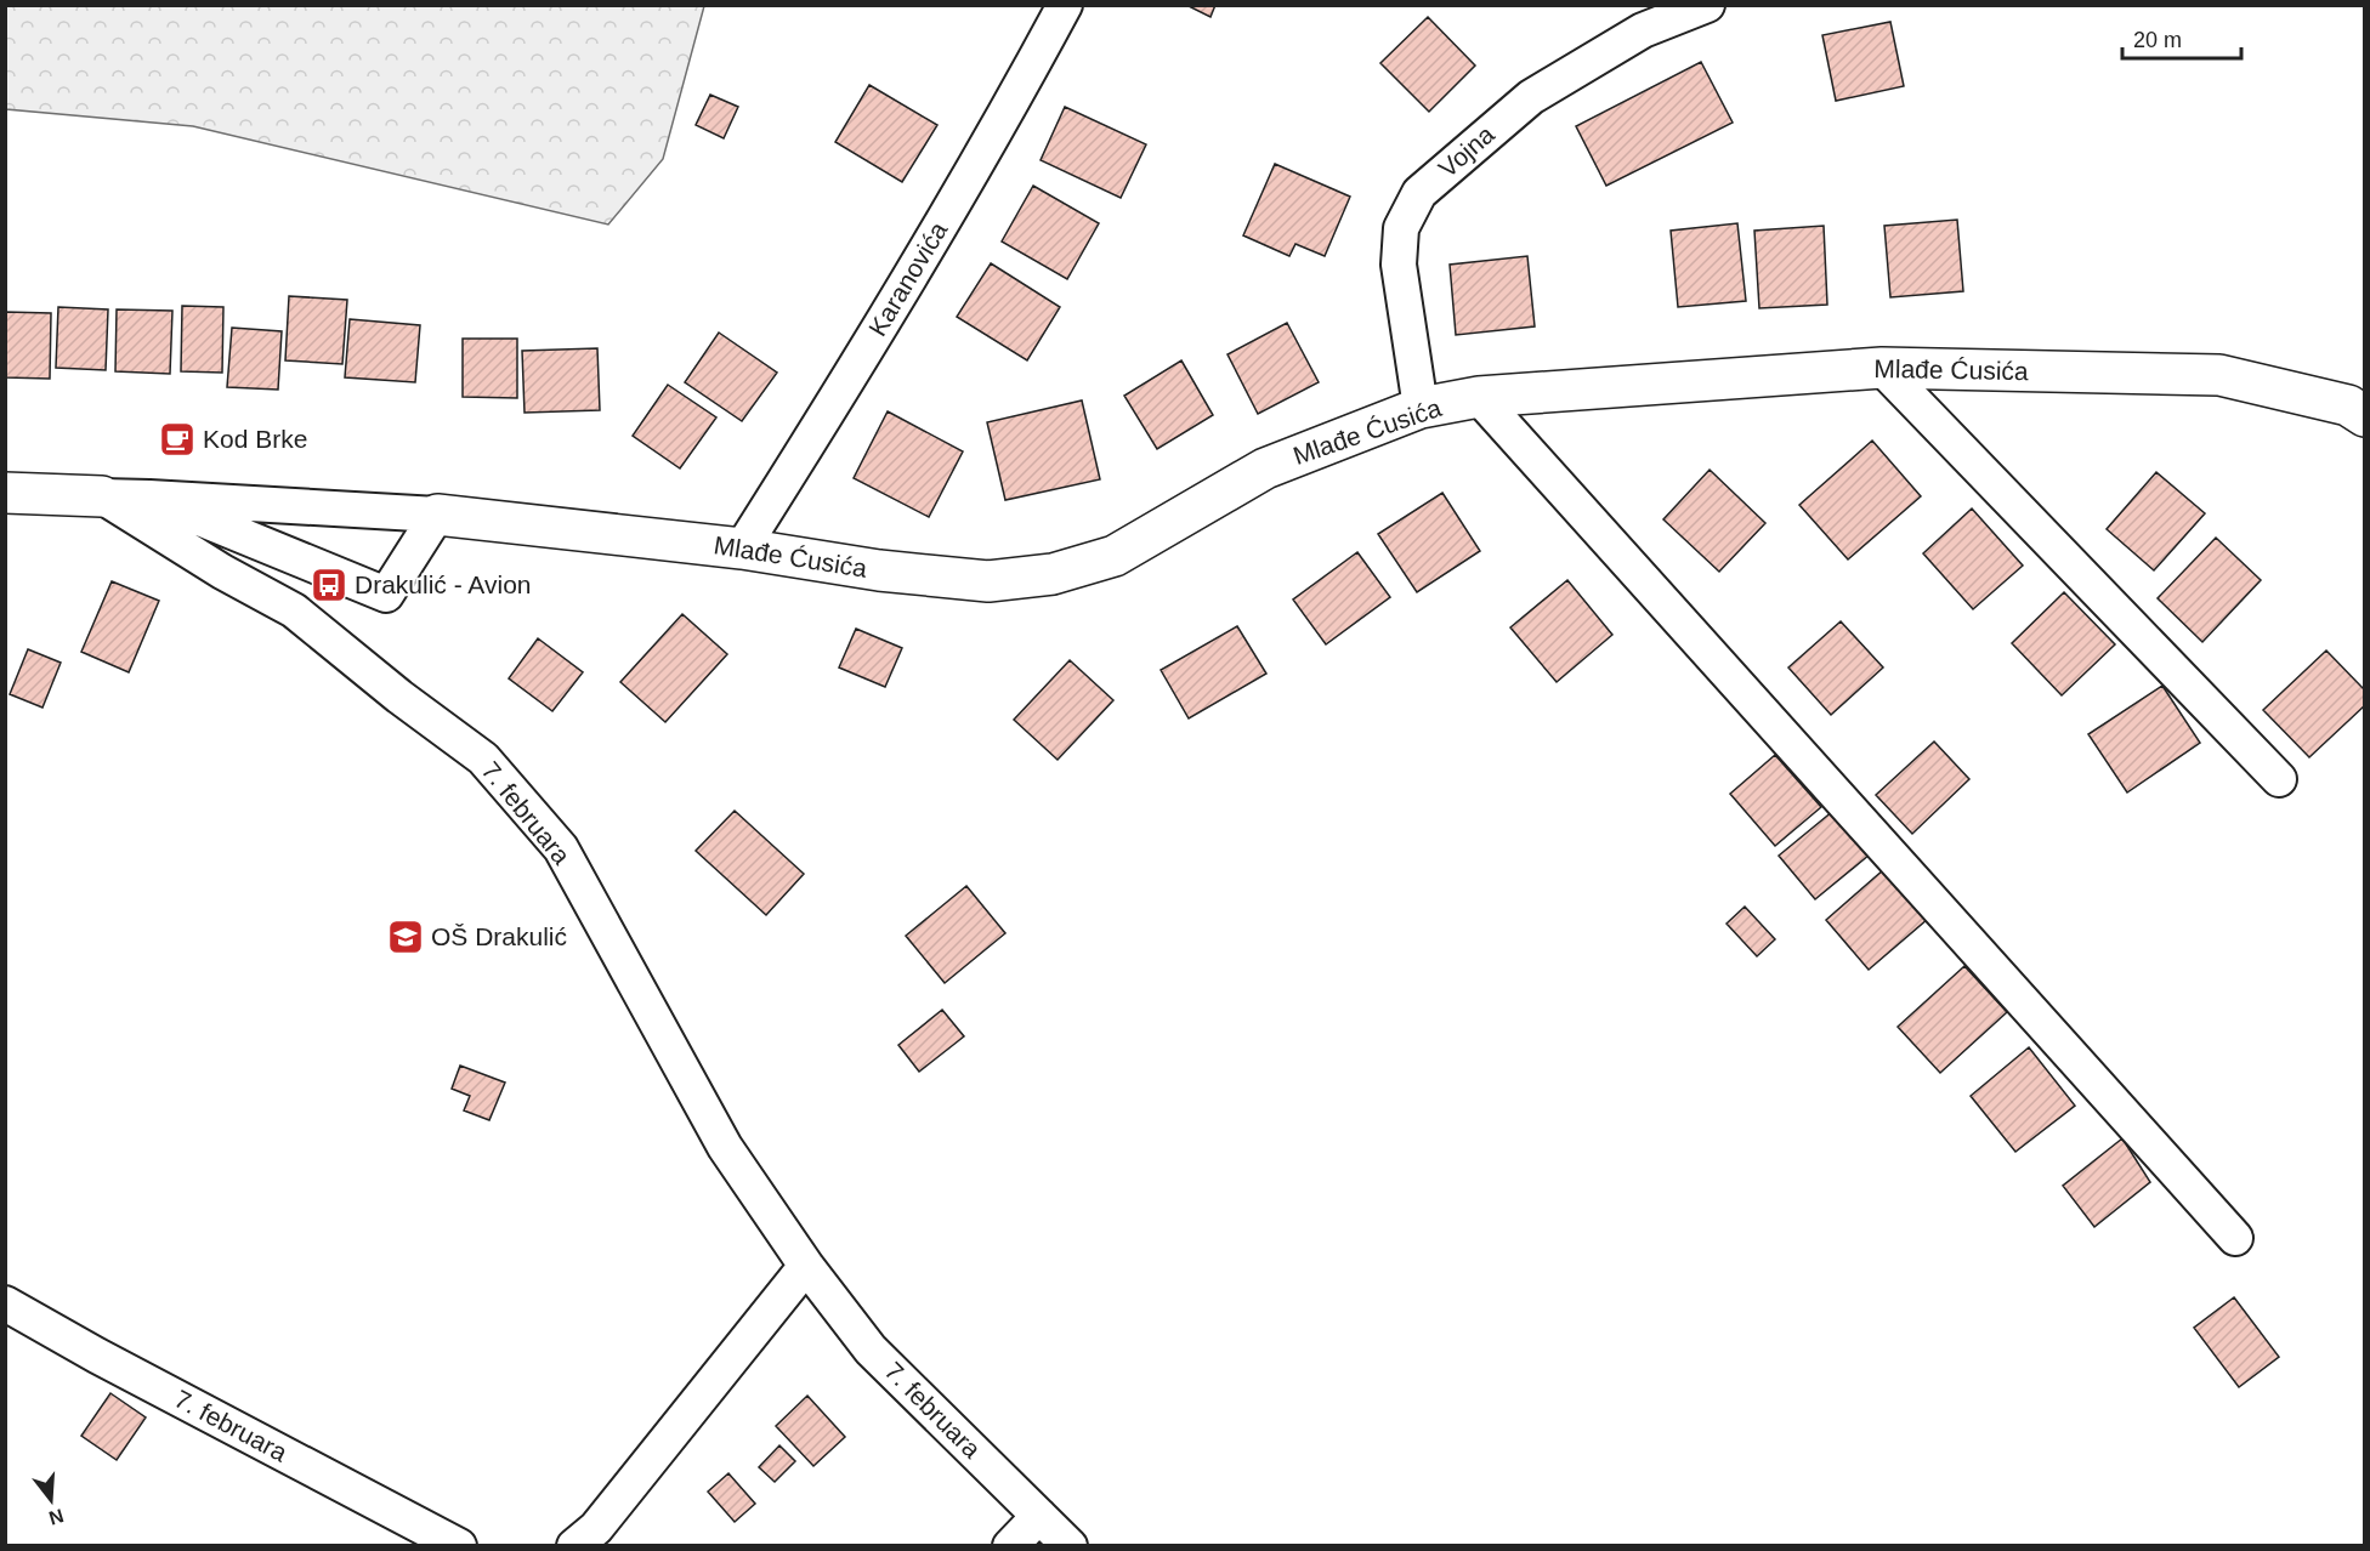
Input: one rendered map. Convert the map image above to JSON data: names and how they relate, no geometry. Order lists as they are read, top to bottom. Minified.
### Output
{"streets":{"street":["Vojna","Karanovića","Mlađe Ćusića","7. februara"]},"crossings":[["Vojna","Mlađe Ćusića"],["Karanovića","Mlađe Ćusića"],["Mlađe Ćusića","7. februara"]],"places":{"cafe":["Kod Brke"],"bus stop":["Drakulić - Avion"],"school or university":["OŠ Drakulić"]},"scale_bar":"20 m","north":"bottom"}
